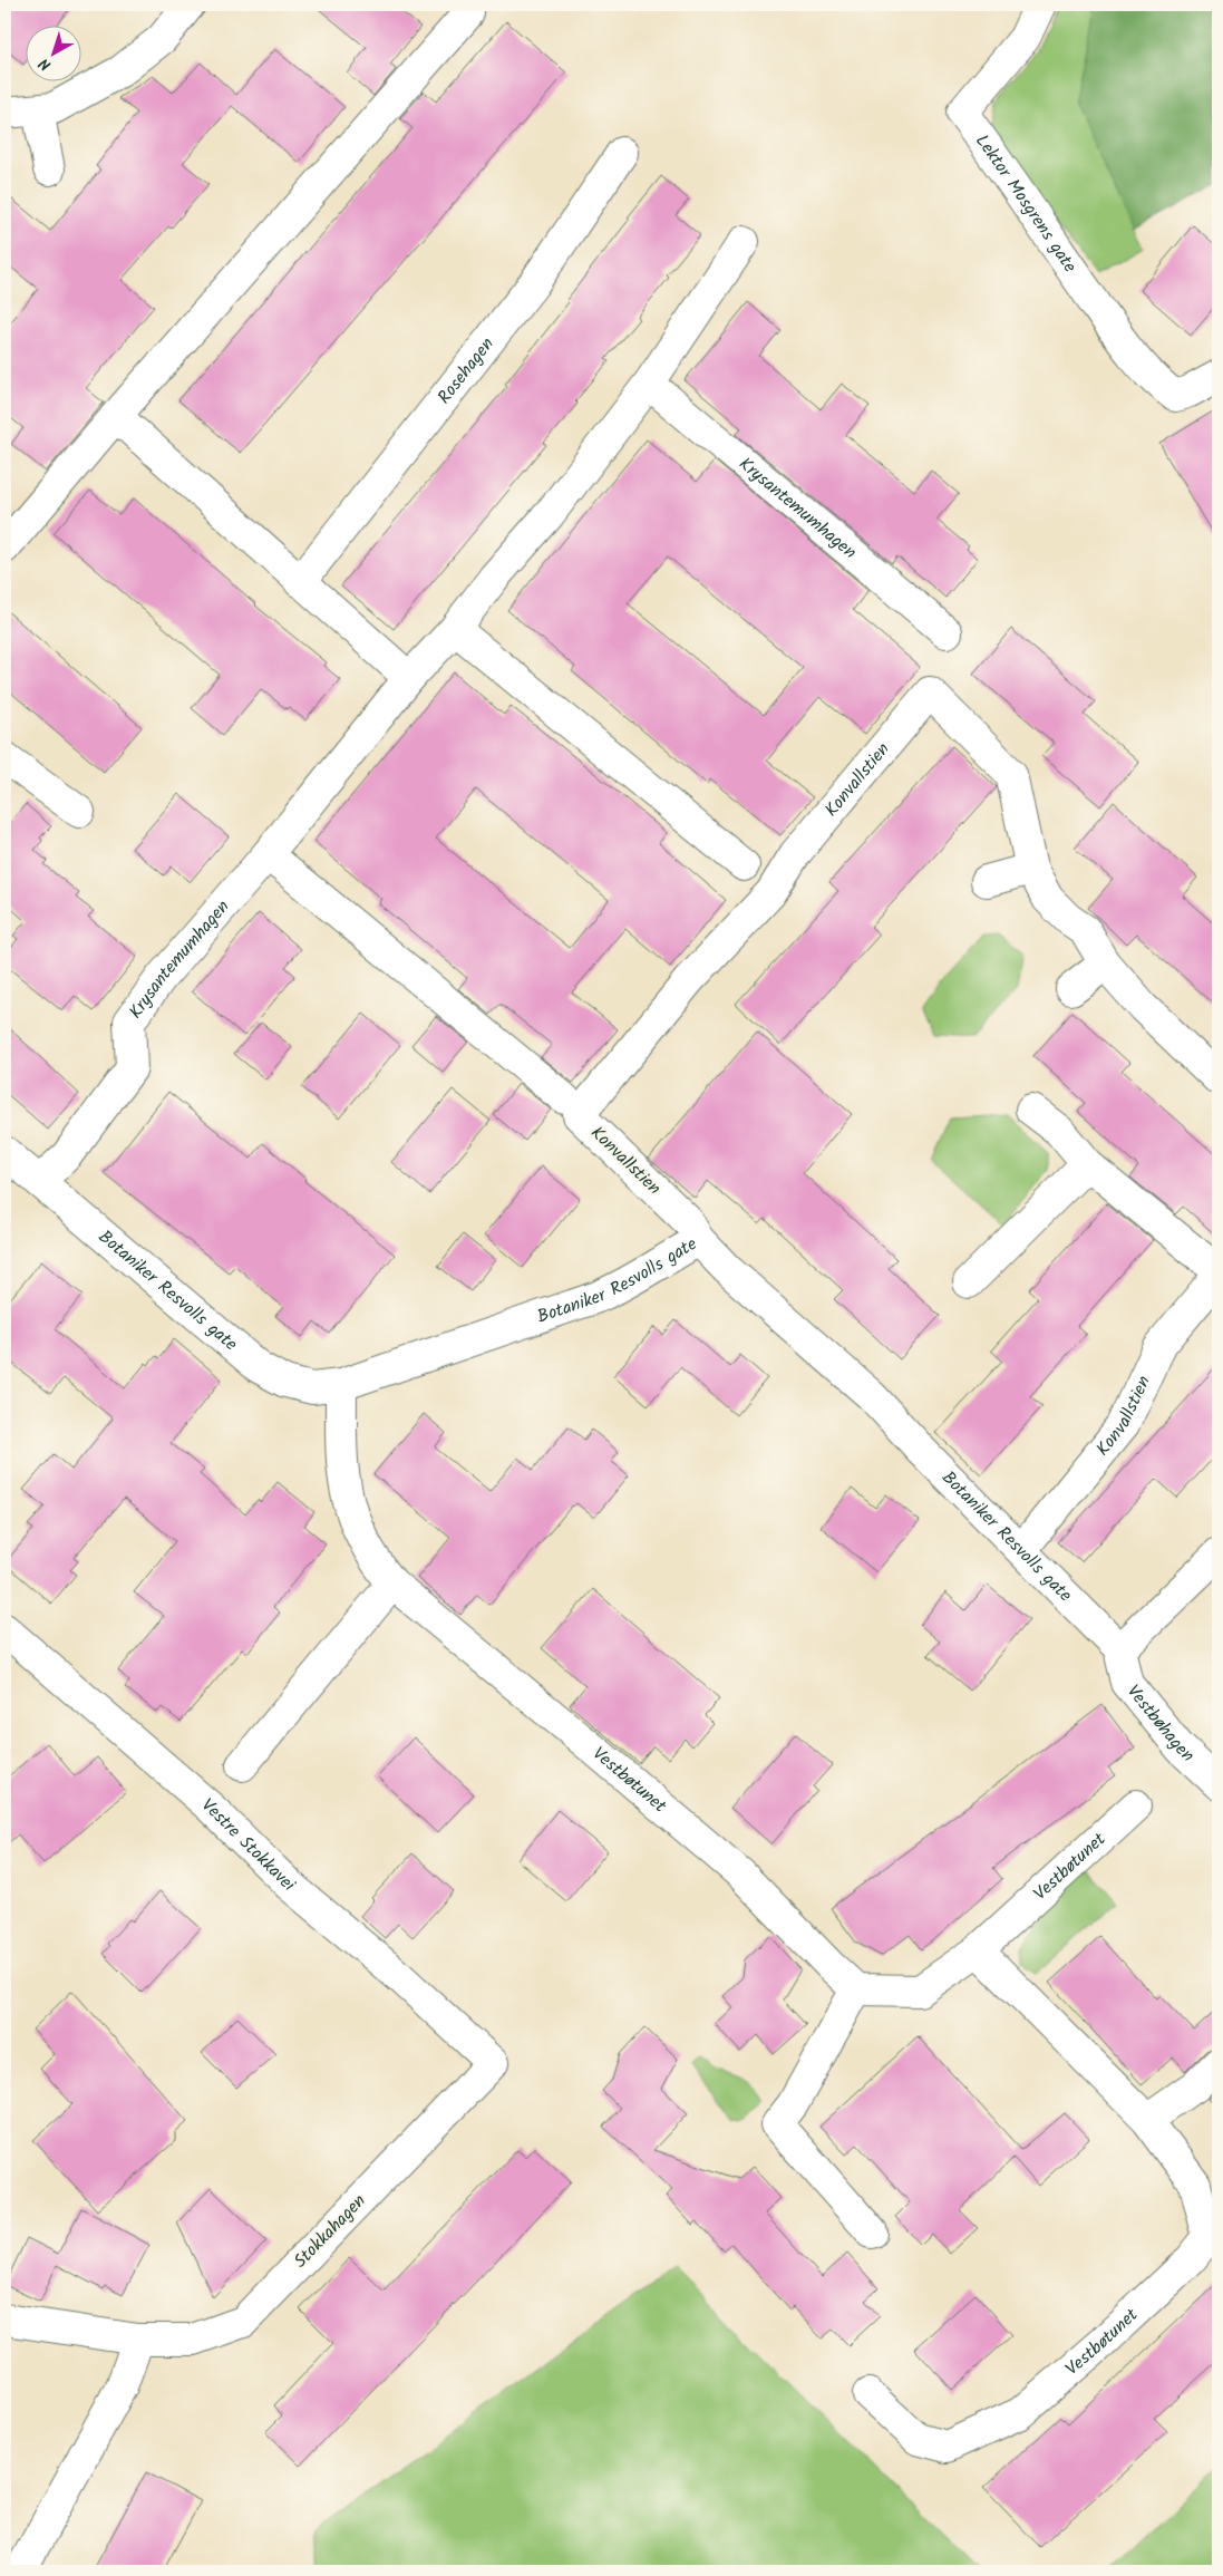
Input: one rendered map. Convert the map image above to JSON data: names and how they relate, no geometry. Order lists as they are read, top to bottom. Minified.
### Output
{"streets":{"street":["Lektor Mosgrens gate","Rosehagen","Krysantemumhagen","Konvallstien","Botaniker Resvolls gate","Vestbøhagen","Vestbøtunet","Vestre Stokkavei","Stokkahagen"]},"crossings":[["Krysantemumhagen","Botaniker Resvolls gate"],["Konvallstien","Botaniker Resvolls gate"],["Botaniker Resvolls gate","Vestbøhagen"],["Botaniker Resvolls gate","Vestbøtunet"],["Vestre Stokkavei","Stokkahagen"]],"north":"bottom left"}
